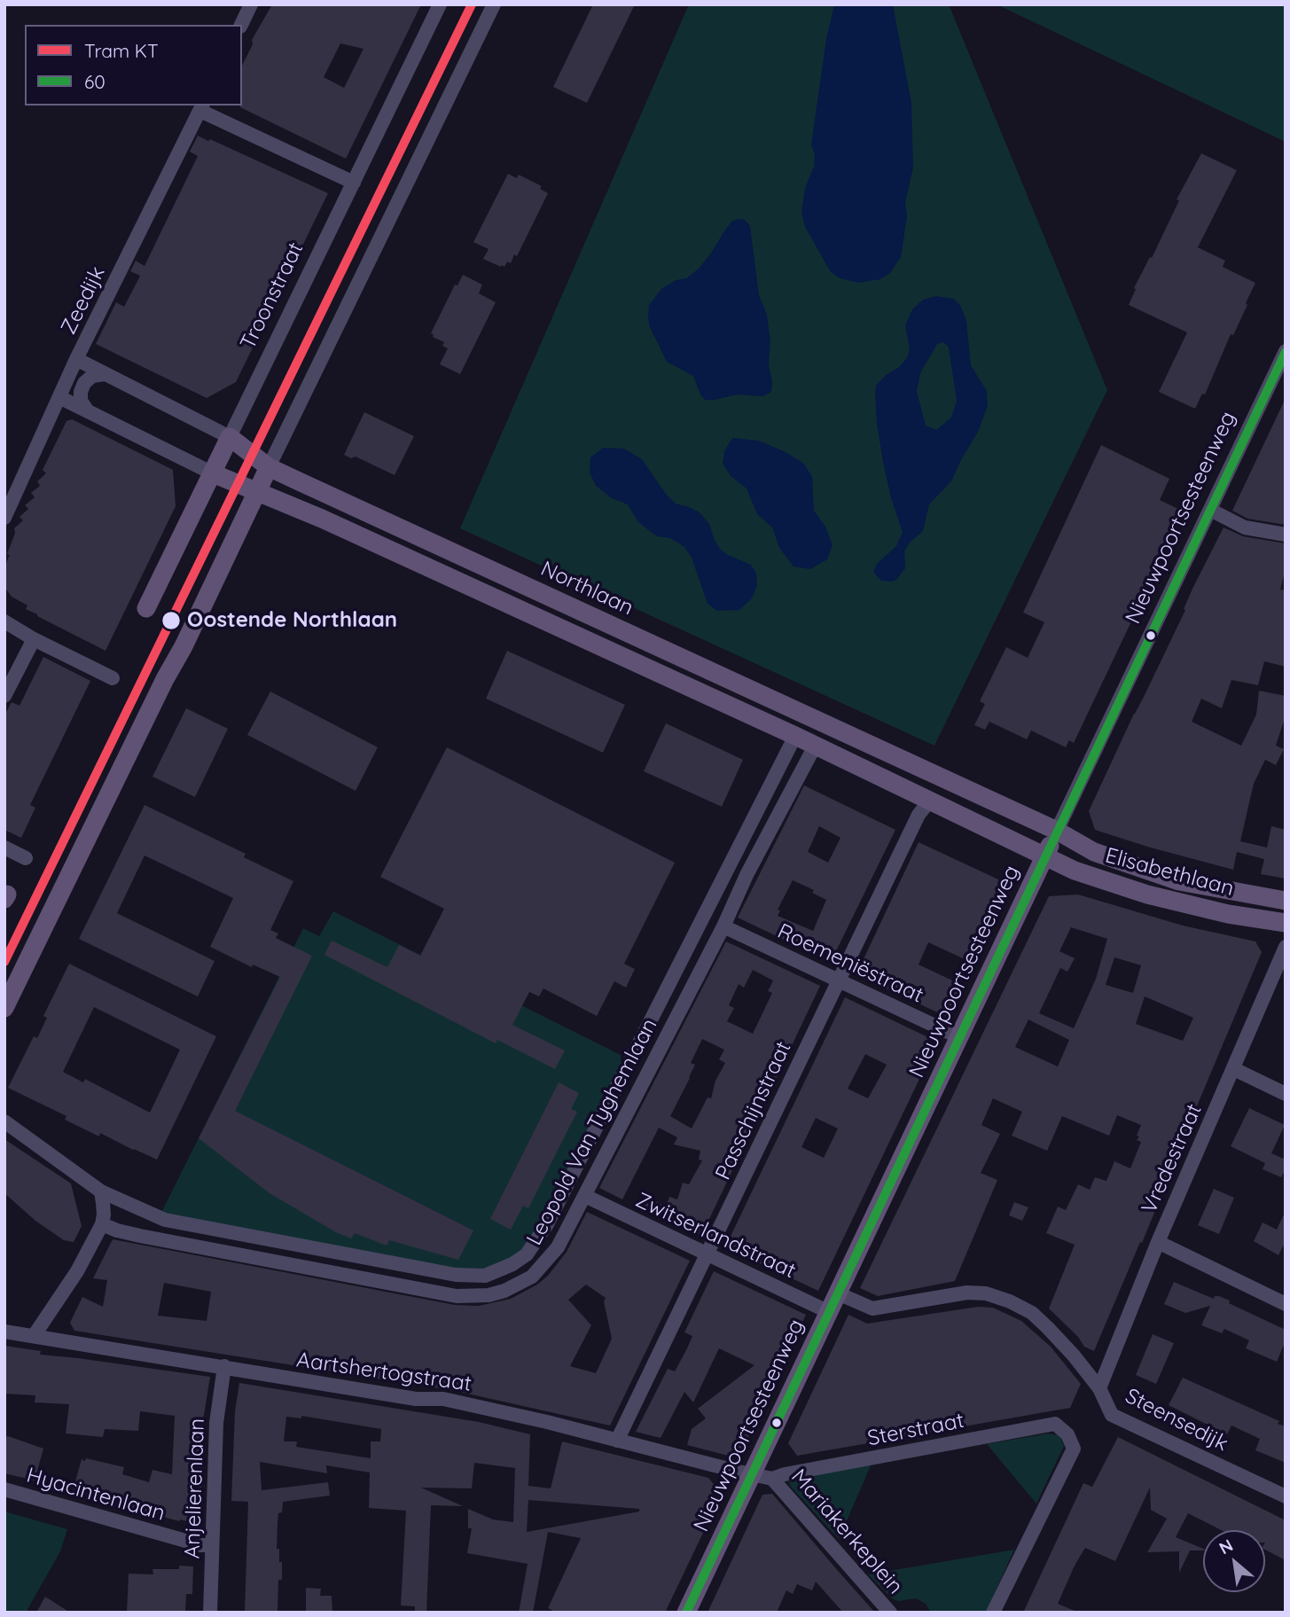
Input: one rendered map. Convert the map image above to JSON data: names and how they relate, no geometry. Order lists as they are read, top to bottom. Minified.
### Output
{"streets":{"main road":["Troonstraat","Nieuwpoortsesteenweg","Northlaan","Elisabethlaan"],"street":["Zeedijk","Roemeniëstraat","Passchijnstraat","Leopold Van Tyghemlaan","Vredestraat","Zwitserlandstraat","Aartshertogstraat","Steensedijk","Sterstraat","Anjelierenlaan","Hyacintenlaan","Mariakerkeplein"]},"crossings":[["Troonstraat","Northlaan"],["Zeedijk","Northlaan"],["Nieuwpoortsesteenweg","Northlaan"],["Nieuwpoortsesteenweg","Elisabethlaan"],["Nieuwpoortsesteenweg","Roemeniëstraat"],["Nieuwpoortsesteenweg","Zwitserlandstraat"],["Nieuwpoortsesteenweg","Aartshertogstraat"],["Nieuwpoortsesteenweg","Steensedijk"],["Nieuwpoortsesteenweg","Sterstraat"],["Northlaan","Elisabethlaan"],["Roemeniëstraat","Passchijnstraat"],["Roemeniëstraat","Leopold Van Tyghemlaan"],["Passchijnstraat","Zwitserlandstraat"],["Passchijnstraat","Aartshertogstraat"],["Leopold Van Tyghemlaan","Zwitserlandstraat"],["Vredestraat","Steensedijk"],["Aartshertogstraat","Sterstraat"],["Aartshertogstraat","Anjelierenlaan"],["Sterstraat","Mariakerkeplein"],["Anjelierenlaan","Hyacintenlaan"]],"places":["Oostende Northlaan"],"lines":["tram line KT","transit line 60"],"legend":["Tram KT","60"],"north":"top left"}
